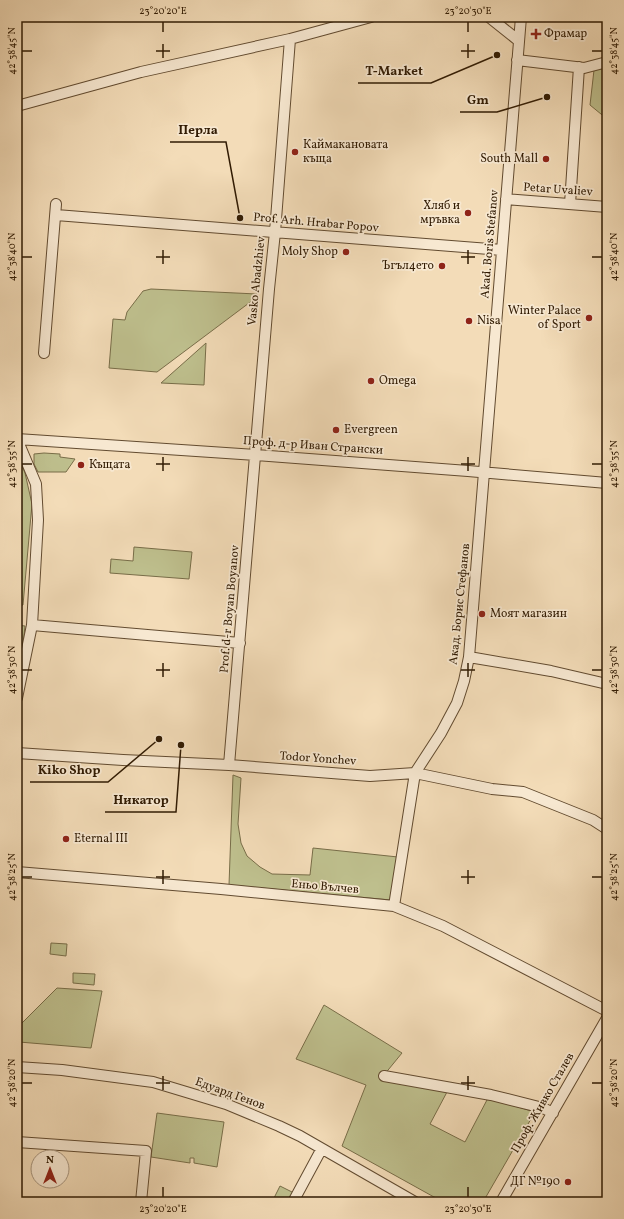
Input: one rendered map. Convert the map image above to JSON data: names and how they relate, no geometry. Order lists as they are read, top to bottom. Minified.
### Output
{"streets":{"street":["Petar Uvaliev","Prof. Arh. Hrabar Popov","Akad. Boris Stefanov","Vasko Abadzhiev","Проф. д-р Иван Странски","Акад. Борис Стефанов","Prof. d-r Boyan Boyanov","Todor Yonchev","Еньо Вълчев","Едуард Генов","Проф. Живко Сталев"]},"crossings":[["Petar Uvaliev","Akad. Boris Stefanov"],["Prof. Arh. Hrabar Popov","Akad. Boris Stefanov"],["Prof. Arh. Hrabar Popov","Vasko Abadzhiev"],["Akad. Boris Stefanov","Проф. д-р Иван Странски"],["Akad. Boris Stefanov","Акад. Борис Стефанов"],["Vasko Abadzhiev","Проф. д-р Иван Странски"],["Vasko Abadzhiev","Prof. d-r Boyan Boyanov"],["Проф. д-р Иван Странски","Акад. Борис Стефанов"],["Проф. д-р Иван Странски","Prof. d-r Boyan Boyanov"],["Акад. Борис Стефанов","Todor Yonchev"],["Акад. Борис Стефанов","Еньо Вълчев"],["Prof. d-r Boyan Boyanov","Todor Yonchev"]],"places":{"health":["Фрамар"],"other":["T-Market","Gm","Каймакановата къща","South Mall","Хляб и мръвка","Перла","Moly Shop","Ъгъл4ето","Winter Palace of Sport","Nisa","Omega","Evergreen","Къщата","Моят магазин","Kiko Shop","Никатор","Eternal III","ДГ №190"]},"north":"top","coordinates":["23°20'20\"E","23°20'30\"E","42°38'45\"N","42°38'40\"N","42°38'35\"N","42°38'30\"N","42°38'25\"N","42°38'20\"N"]}
